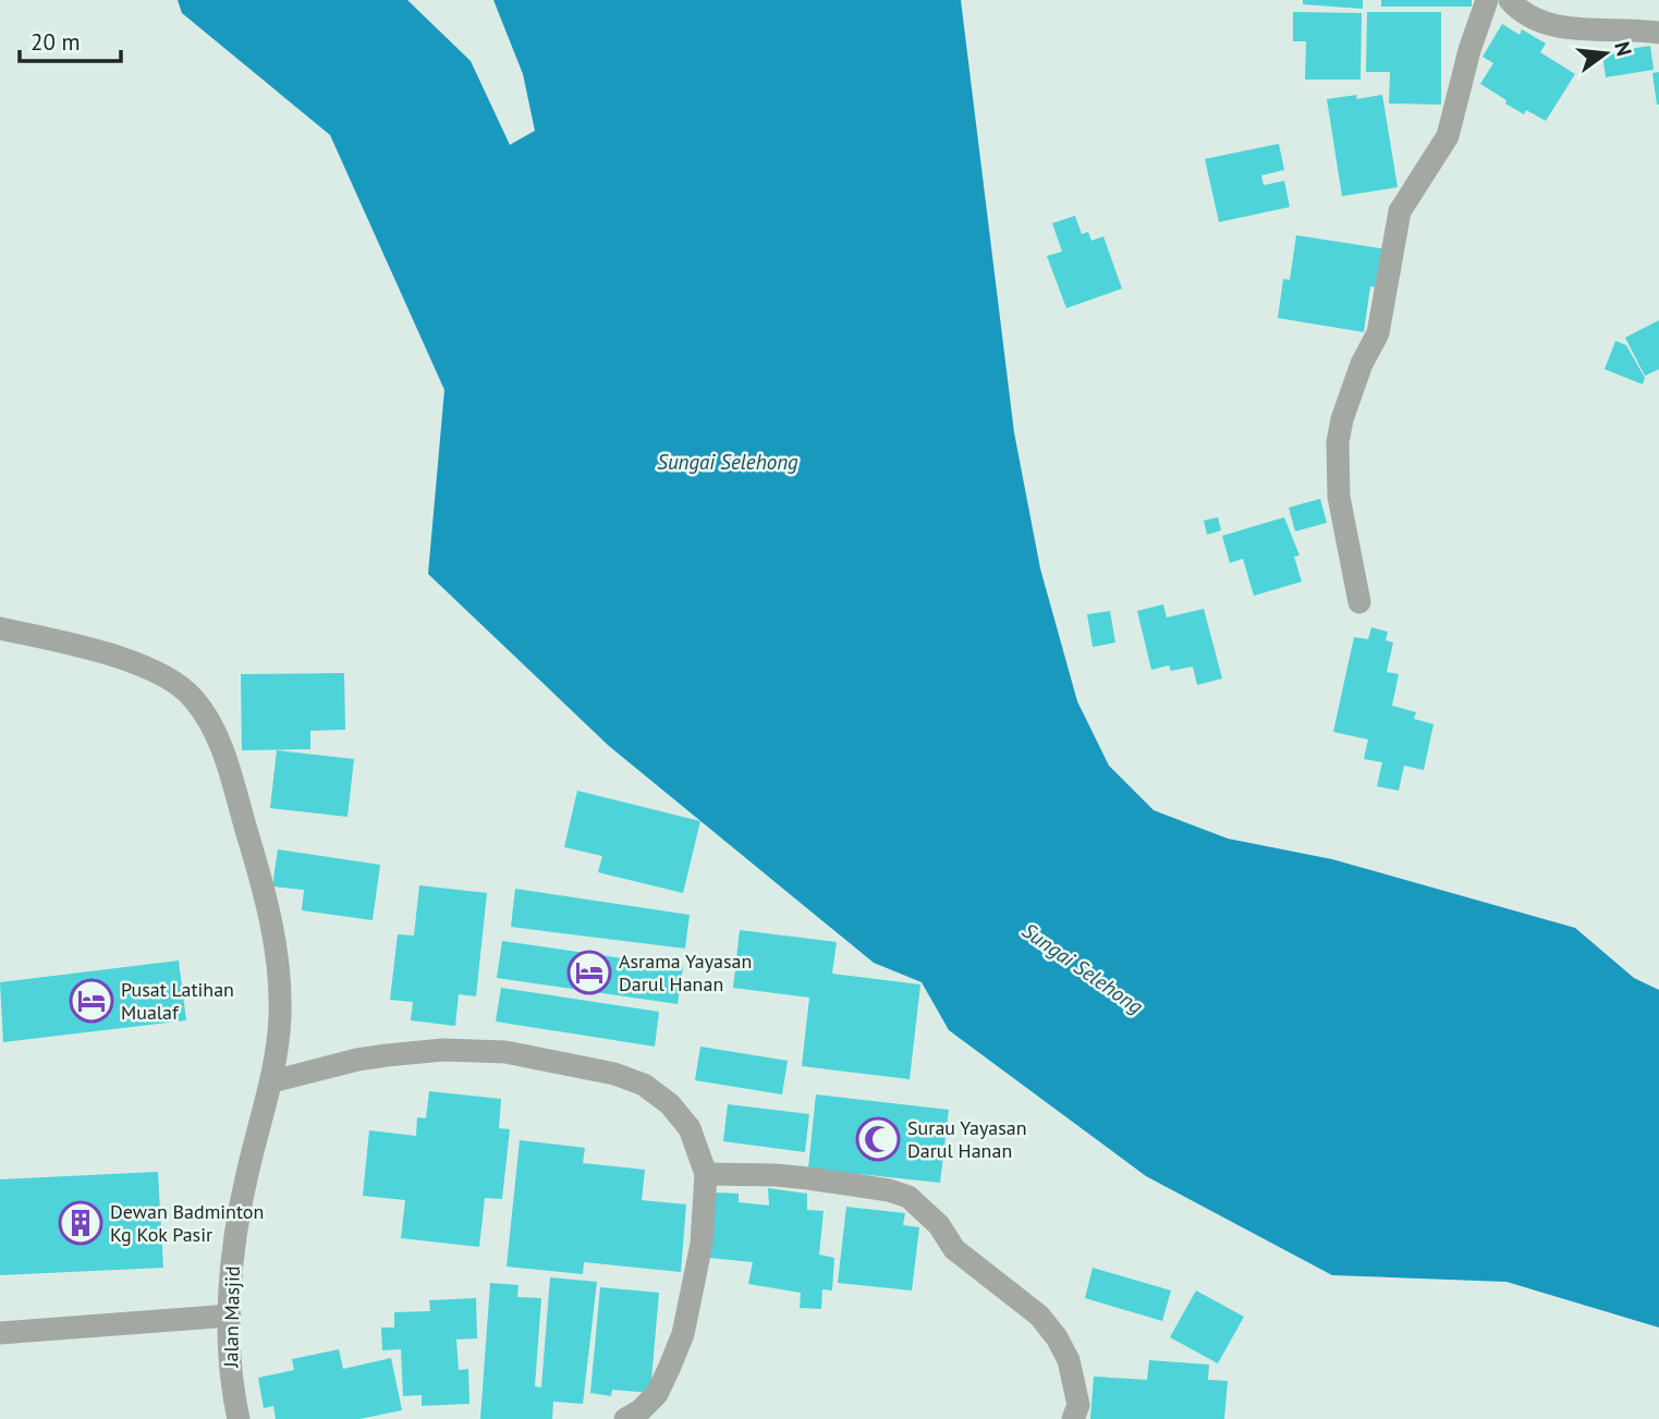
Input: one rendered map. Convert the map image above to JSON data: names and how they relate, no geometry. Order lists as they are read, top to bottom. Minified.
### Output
{"streets":{"street":["Jalan Masjid"]},"water":["Sungai Selehong"],"places":{"hotel":["Asrama Yayasan Darul Hanan","Pusat Latihan Mualaf"],"mosque":["Surau Yayasan Darul Hanan"],"building":["Dewan Badminton Kg Kok Pasir"]},"scale_bar":"20 m","north":"right"}
